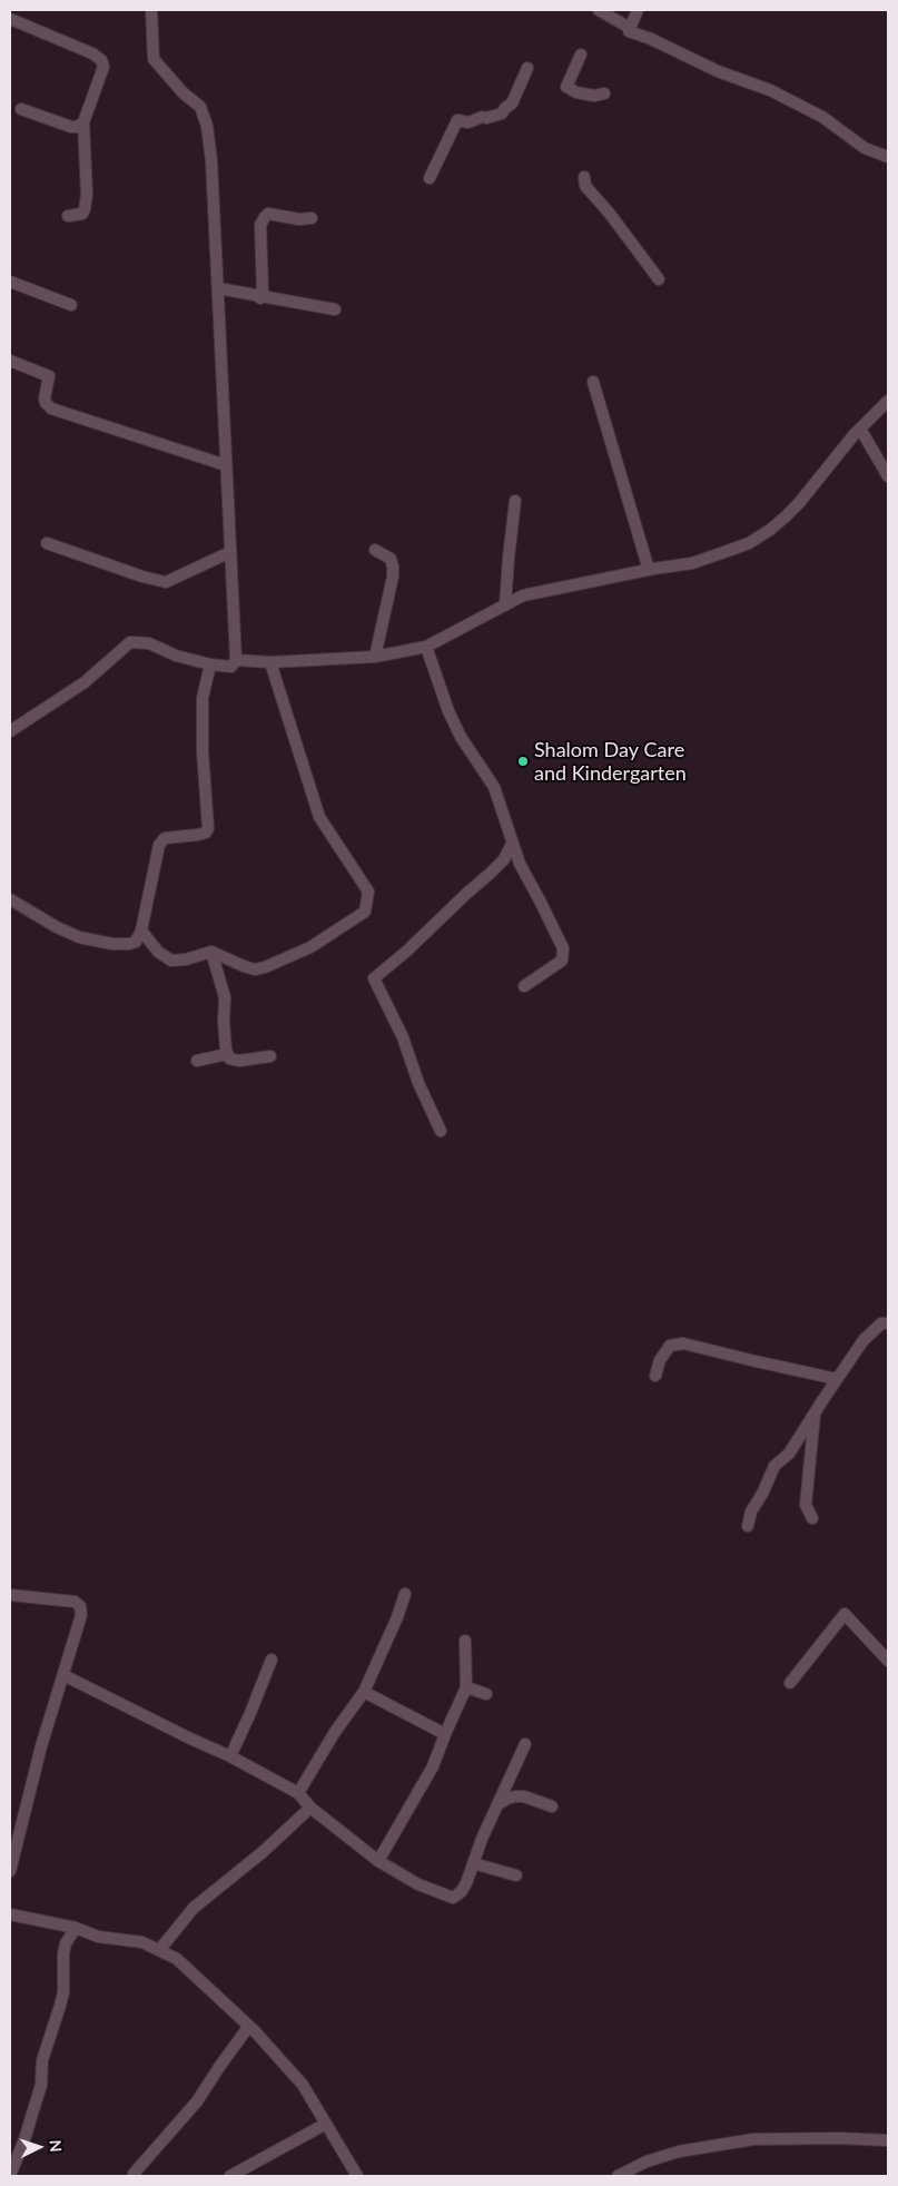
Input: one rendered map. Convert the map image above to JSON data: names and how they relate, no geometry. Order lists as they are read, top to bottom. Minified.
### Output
{"places":["Shalom Day Care and Kindergarten"],"north":"right"}
